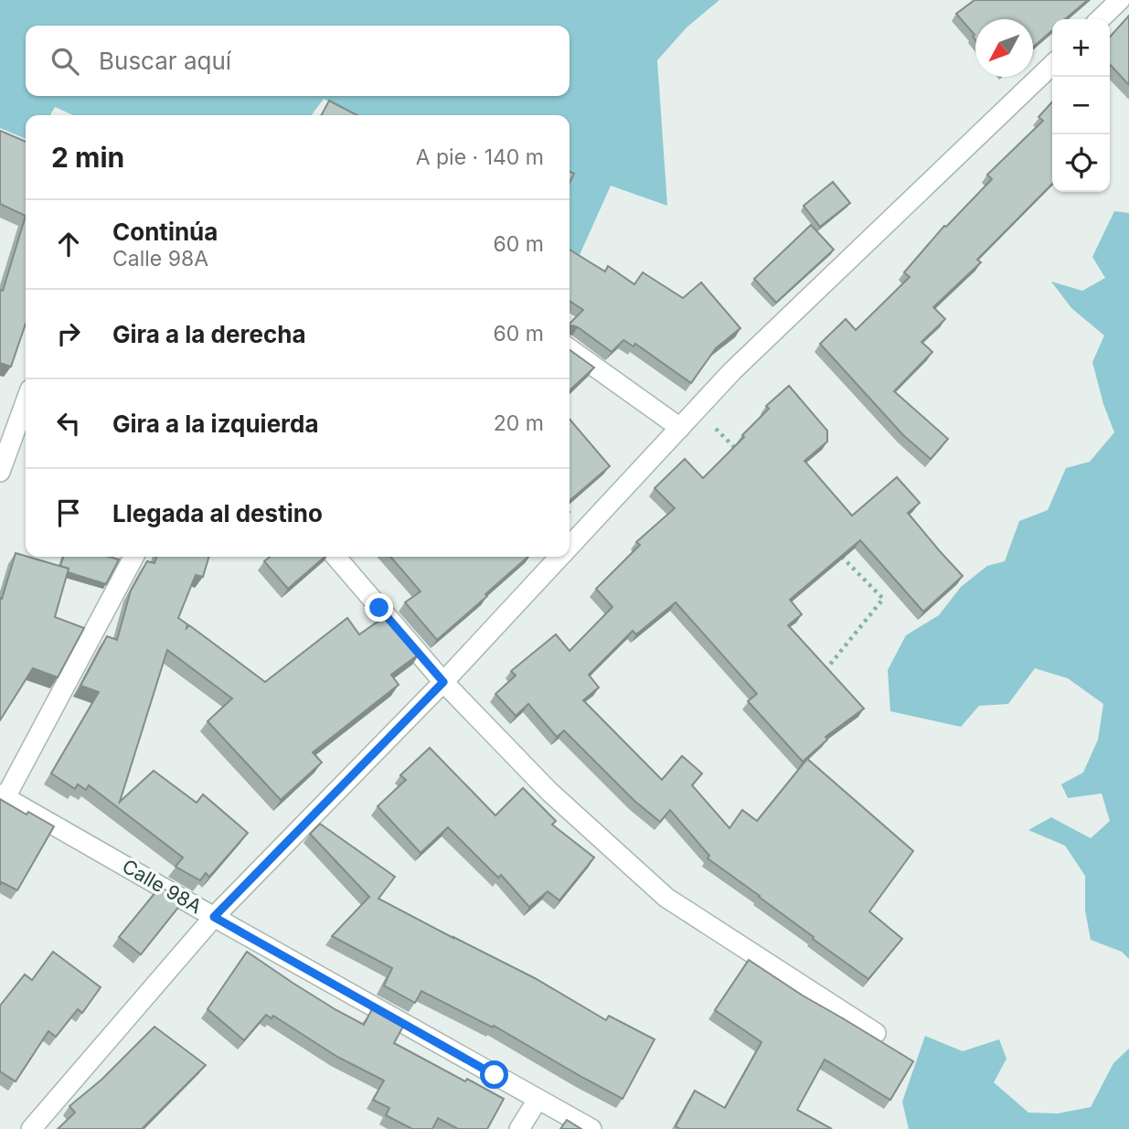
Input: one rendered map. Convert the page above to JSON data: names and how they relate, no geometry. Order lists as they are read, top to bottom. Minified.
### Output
{"streets":{"street":["Calle 98A"]},"north":"bottom left","page":{"map_buttons":["+","−"],"search":"Buscar aquí","heading":["2 min","A pie · 140 m"],"list":[["Continúa","Calle 98A","60 m"],["Gira a la derecha","60 m"],["Gira a la izquierda","20 m"],"Llegada al destino"]}}
